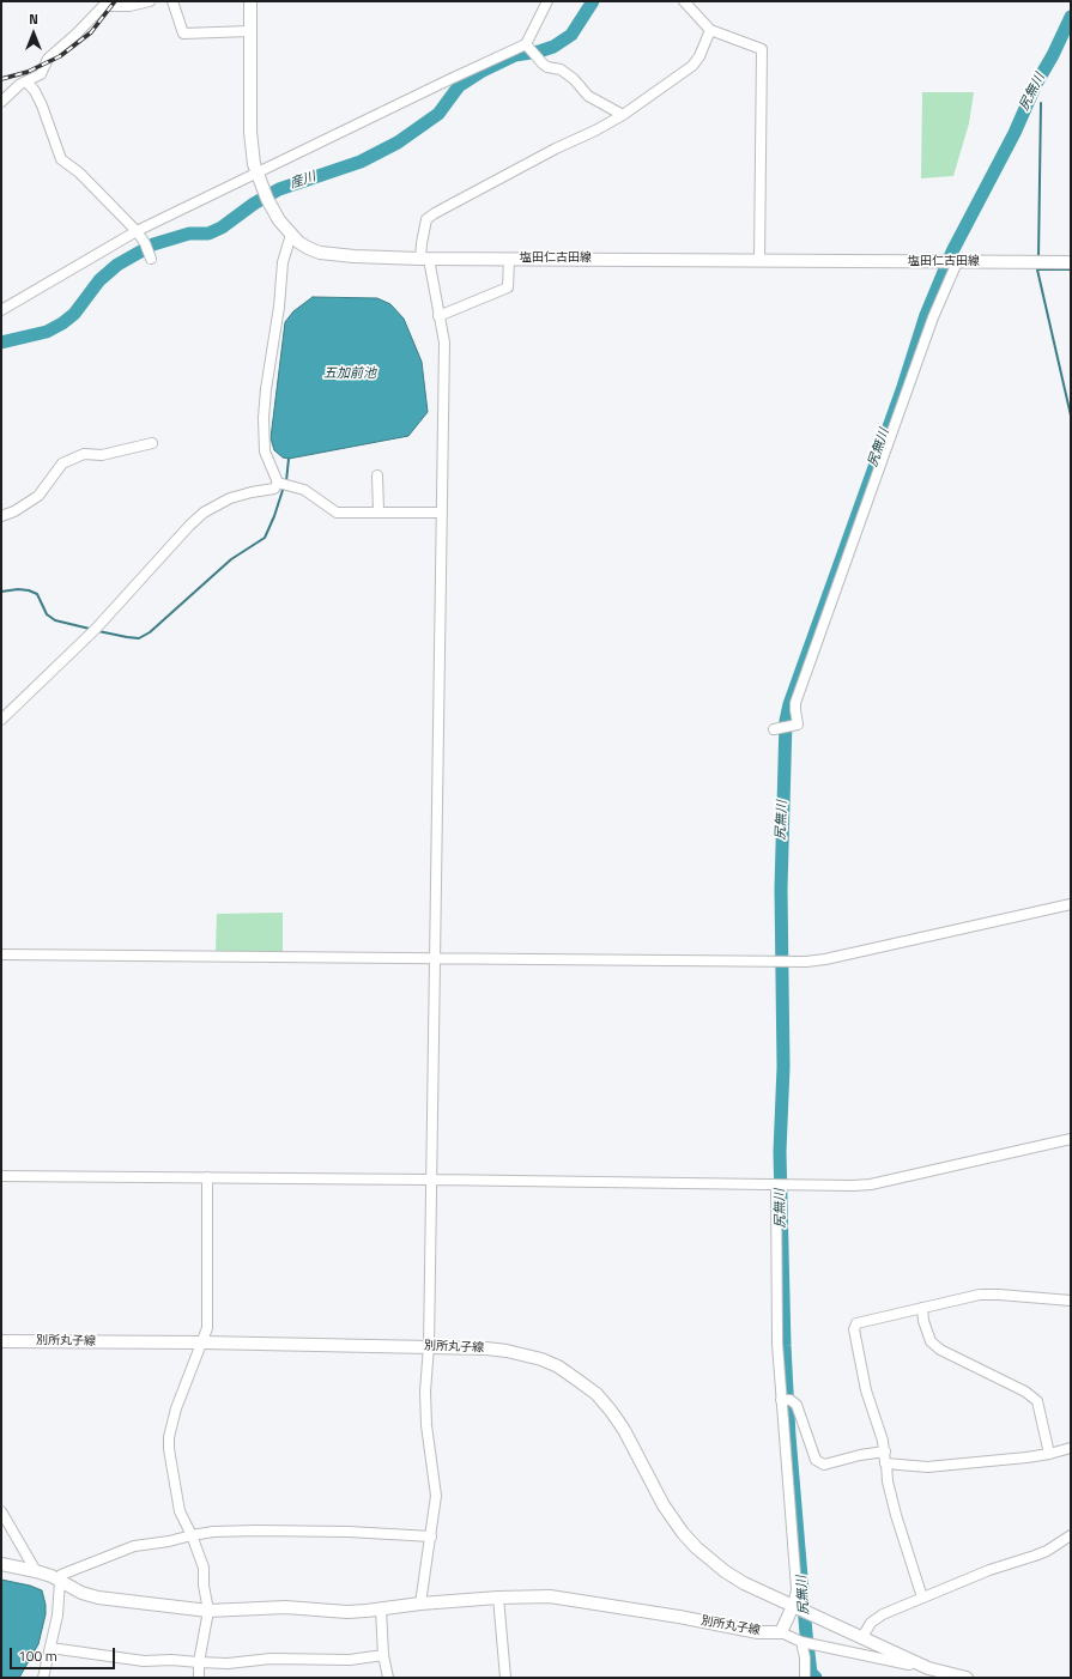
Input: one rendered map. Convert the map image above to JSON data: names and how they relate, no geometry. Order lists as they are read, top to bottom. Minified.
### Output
{"streets":{"main road":["塩田仁古田線","別所丸子線"]},"water":["尻無川","産川","五加前池"],"scale_bar":"100 m","north":"top"}
